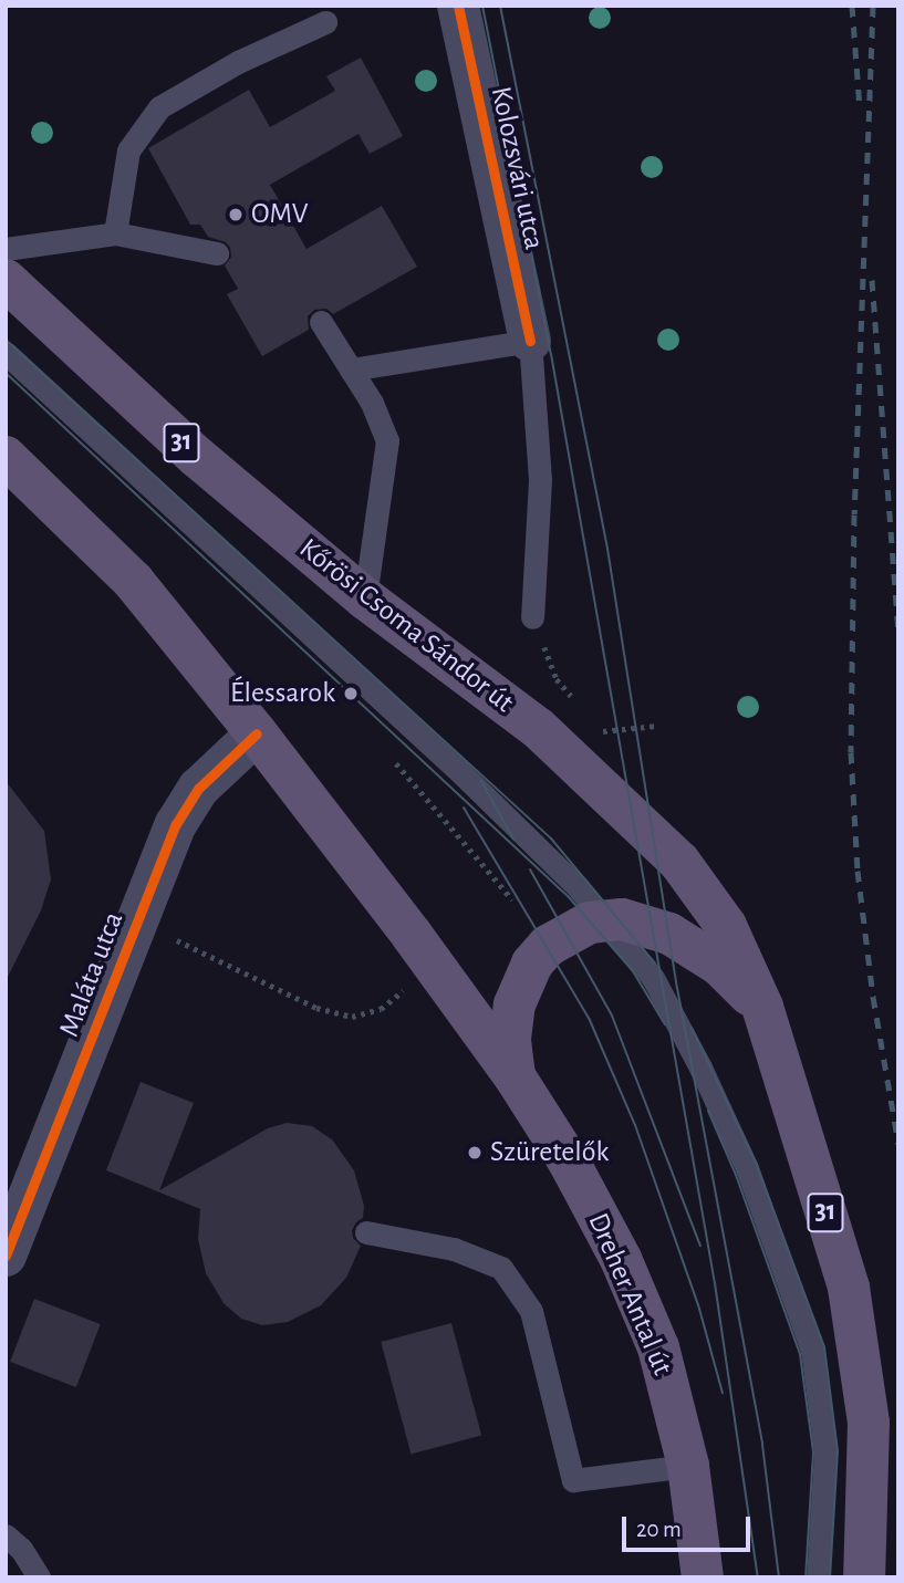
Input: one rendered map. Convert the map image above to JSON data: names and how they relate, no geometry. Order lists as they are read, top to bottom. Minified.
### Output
{"streets":{"main road":["31","Kőrösi Csoma Sándor út","Dreher Antal út"],"street":["Kolozsvári utca","Maláta utca"]},"crossings":[["31","Kőrösi Csoma Sándor út"]],"places":["OMV","Élessarok","Szüretelők"],"scale_bar":"20 m"}
